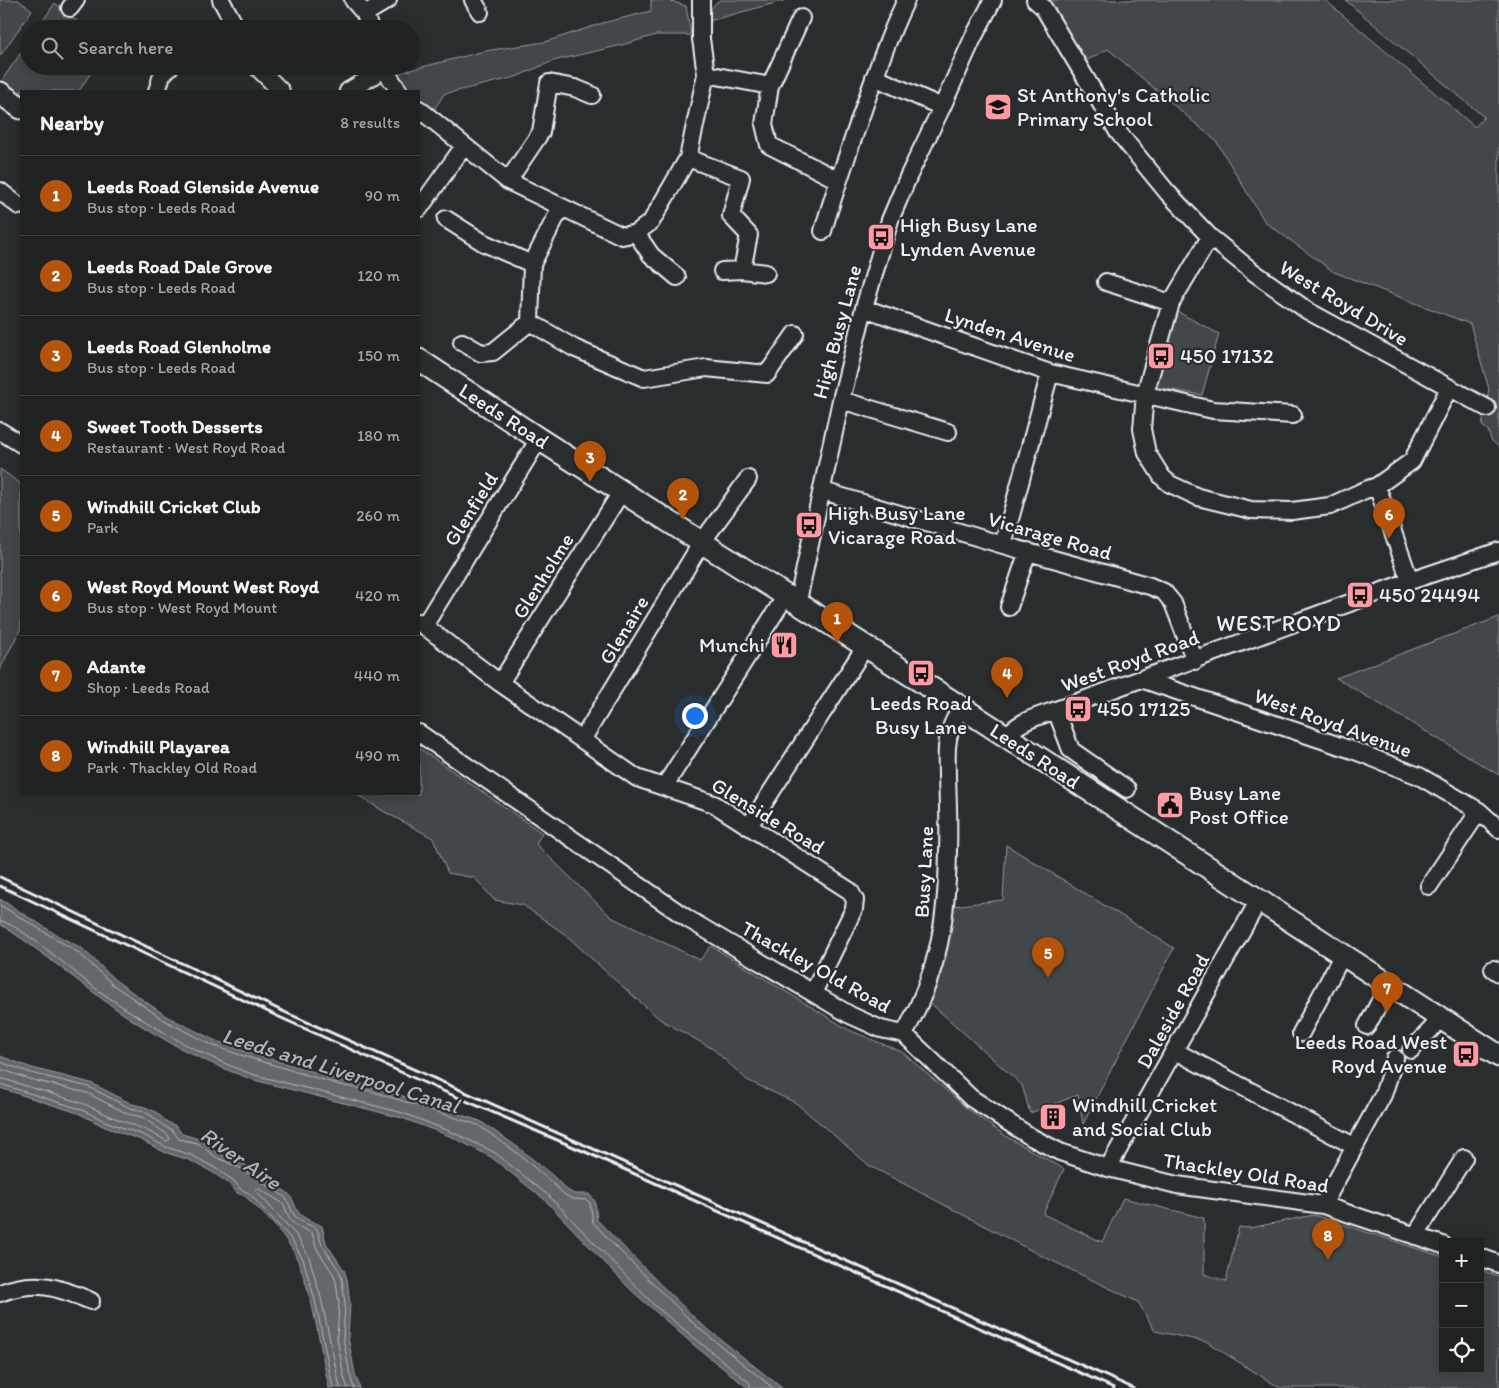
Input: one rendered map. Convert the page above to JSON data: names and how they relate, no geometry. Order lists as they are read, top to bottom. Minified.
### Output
{"streets":{"main road":["Leeds Road"],"street":["West Royd Drive","High Busy Lane","Lynden Avenue","Glenfield","Vicarage Road","Glenholme","Glenaire","West Royd Road","West Royd Avenue","Glenside Road","Busy Lane","Thackley Old Road","Daleside Road"]},"crossings":[["High Busy Lane","Lynden Avenue"],["High Busy Lane","Leeds Road"],["High Busy Lane","Vicarage Road"],["Leeds Road","Glenfield"],["Leeds Road","Glenholme"],["Leeds Road","Glenaire"],["Leeds Road","West Royd Road"],["Leeds Road","Busy Lane"],["Leeds Road","Daleside Road"],["Glenfield","Glenside Road"],["Vicarage Road","West Royd Road"],["Glenholme","Glenside Road"],["Glenaire","Glenside Road"],["West Royd Road","West Royd Avenue"],["Glenside Road","Thackley Old Road"],["Busy Lane","Thackley Old Road"],["Thackley Old Road","Daleside Road"]],"districts":["WEST ROYD"],"water":["Leeds and Liverpool Canal","River Aire"],"places":{"school or university":["St Anthony's Catholic Primary School"],"bus stop":["High Busy Lane Lynden Avenue","450 17132","High Busy Lane Vicarage Road","450 24494","Leeds Road Busy Lane","450 17125","Leeds Road West Royd Avenue"],"restaurant":["Munchi"],"public building":["Busy Lane Post Office"],"building":["Windhill Cricket and Social Club"]},"page":{"search":"Search here","heading":["Nearby","8 results"],"list":[{"mark":"1","name":"Leeds Road Glenside Avenue","note":"Bus stop · Leeds Road","value":"90 m"},{"mark":"2","name":"Leeds Road Dale Grove","note":"Bus stop · Leeds Road","value":"120 m"},{"mark":"3","name":"Leeds Road Glenholme","note":"Bus stop · Leeds Road","value":"150 m"},{"mark":"4","name":"Sweet Tooth Desserts","note":"Restaurant · West Royd Road","value":"180 m"},{"mark":"5","name":"Windhill Cricket Club","note":"Park","value":"260 m"},{"mark":"6","name":"West Royd Mount West Royd","note":"Bus stop · West Royd Mount","value":"420 m"},{"mark":"7","name":"Adante","note":"Shop · Leeds Road","value":"440 m"},{"mark":"8","name":"Windhill Playarea","note":"Park · Thackley Old Road","value":"490 m"}],"pins":["3","2","6","1","4","5","7","8"],"map_buttons":["+","−"]}}
